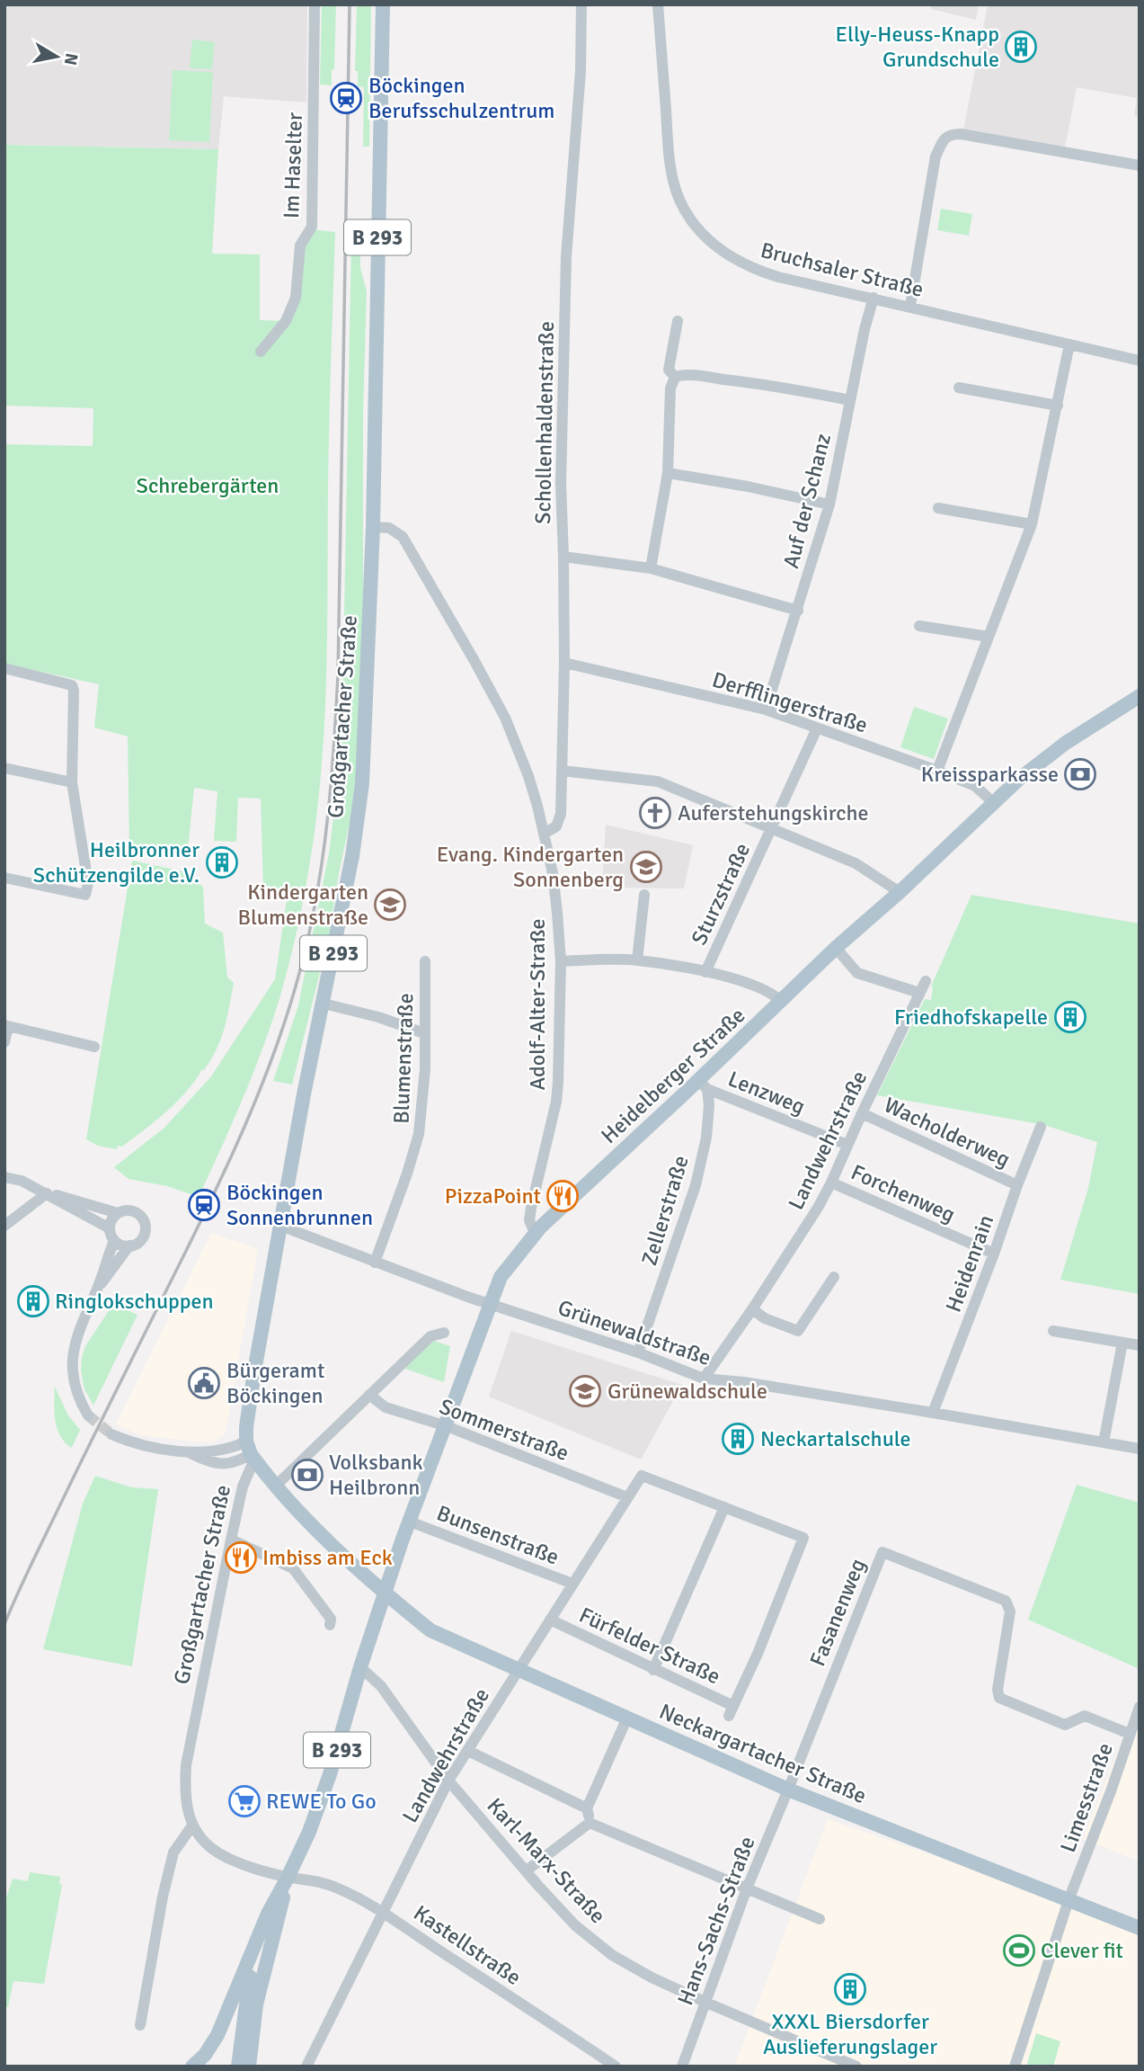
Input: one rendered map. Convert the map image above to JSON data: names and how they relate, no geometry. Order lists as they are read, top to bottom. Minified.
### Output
{"streets":{"main road":["B 293","Großgartacher Straße","Heidelberger Straße","Neckargartacher Straße"],"street":["Im Haselter","Bruchsaler Straße","Schollenhaldenstraße","Auf der Schanz","Derfflingerstraße","Sturzstraße","Adolf-Alter-Straße","Blumenstraße","Lenzweg","Wacholderweg","Landwehrstraße","Forchenweg","Zellerstraße","Heidenrain","Grünewaldstraße","Sommerstraße","Bunsenstraße","Fasanenweg","Fürfelder Straße","Limesstraße","Karl-Marx-Straße","Hans-Sachs-Straße","Kastellstraße"]},"crossings":[["B 293","Großgartacher Straße"],["B 293","Heidelberger Straße"],["B 293","Neckargartacher Straße"],["B 293","Karl-Marx-Straße"],["B 293","Kastellstraße"],["Bruchsaler Straße","Auf der Schanz"],["Schollenhaldenstraße","Derfflingerstraße"],["Schollenhaldenstraße","Adolf-Alter-Straße"],["Auf der Schanz","Derfflingerstraße"],["Derfflingerstraße","Sturzstraße"],["Derfflingerstraße","Heidelberger Straße"],["Großgartacher Straße","Adolf-Alter-Straße"],["Großgartacher Straße","Grünewaldstraße"],["Großgartacher Straße","Neckargartacher Straße"],["Großgartacher Straße","Kastellstraße"],["Adolf-Alter-Straße","Heidelberger Straße"],["Blumenstraße","Grünewaldstraße"],["Heidelberger Straße","Lenzweg"],["Heidelberger Straße","Zellerstraße"],["Heidelberger Straße","Grünewaldstraße"],["Heidelberger Straße","Sommerstraße"],["Heidelberger Straße","Bunsenstraße"],["Heidelberger Straße","Neckargartacher Straße"],["Lenzweg","Landwehrstraße"],["Lenzweg","Zellerstraße"],["Wacholderweg","Landwehrstraße"],["Wacholderweg","Heidenrain"],["Landwehrstraße","Forchenweg"],["Landwehrstraße","Grünewaldstraße"],["Landwehrstraße","Sommerstraße"],["Landwehrstraße","Bunsenstraße"],["Landwehrstraße","Fürfelder Straße"],["Landwehrstraße","Neckargartacher Straße"],["Landwehrstraße","Karl-Marx-Straße"],["Landwehrstraße","Kastellstraße"],["Forchenweg","Heidenrain"],["Zellerstraße","Grünewaldstraße"],["Heidenrain","Grünewaldstraße"],["Fasanenweg","Neckargartacher Straße"],["Fasanenweg","Limesstraße"],["Fasanenweg","Hans-Sachs-Straße"],["Neckargartacher Straße","Limesstraße"],["Neckargartacher Straße","Hans-Sachs-Straße"],["Karl-Marx-Straße","Hans-Sachs-Straße"]],"parks":["Schrebergärten"],"places":{"building":["Elly-Heuss-Knapp Grundschule","Heilbronner Schützengilde e.V.","Friedhofskapelle","Ringlokschuppen","Neckartalschule","XXXL Biersdorfer Auslieferungslager"],"station":["Böckingen Berufsschulzentrum","Böckingen Sonnenbrunnen"],"bank":["Kreissparkasse","Volksbank Heilbronn"],"church":["Auferstehungskirche"],"school or university":["Evang. Kindergarten Sonnenberg","Kindergarten Blumenstraße","Grünewaldschule"],"restaurant":["PizzaPoint","Imbiss am Eck"],"public building":["Bürgeramt Böckingen"],"supermarket":["REWE To Go"],"sports":["Clever fit"]},"north":"right"}
